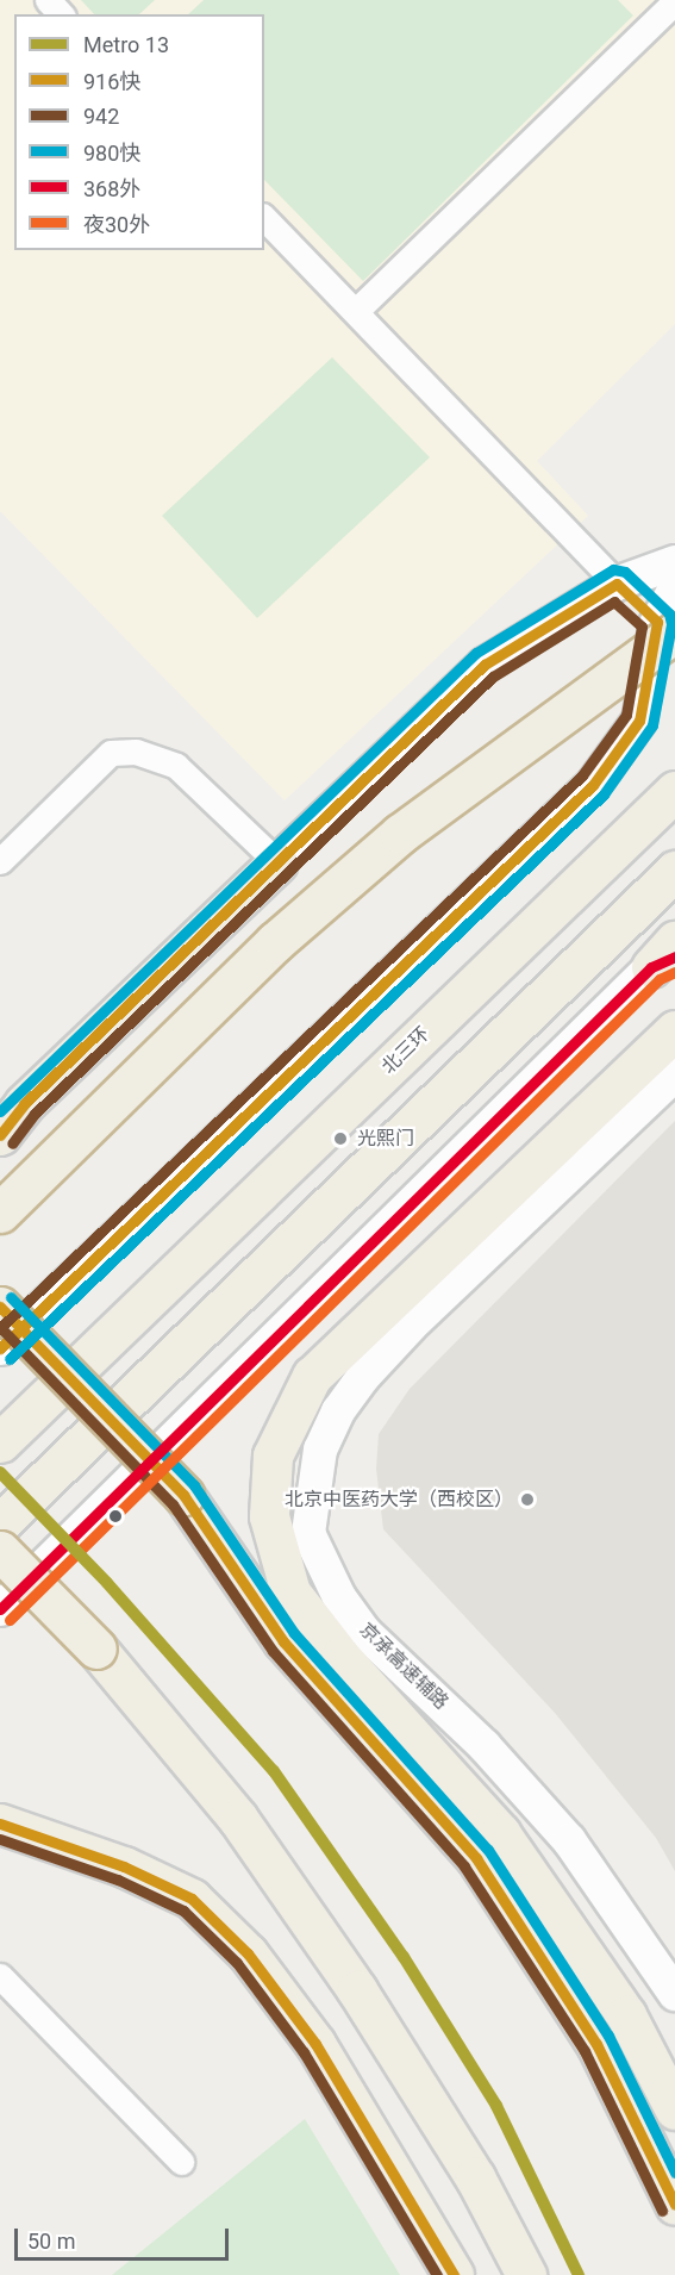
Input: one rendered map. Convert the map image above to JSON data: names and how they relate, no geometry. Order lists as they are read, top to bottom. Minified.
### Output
{"streets":{"highway":["北三环"],"street":["京承高速辅路"]},"places":["光熙门","北京中医药大学（西校区）"],"lines":["transit line 980快","transit line 916快","transit line 942","transit line 368外","transit line 夜30外","metro line 13"],"legend":["Metro 13","916快","942","980快","368外","夜30外"],"scale_bar":"50 m"}
